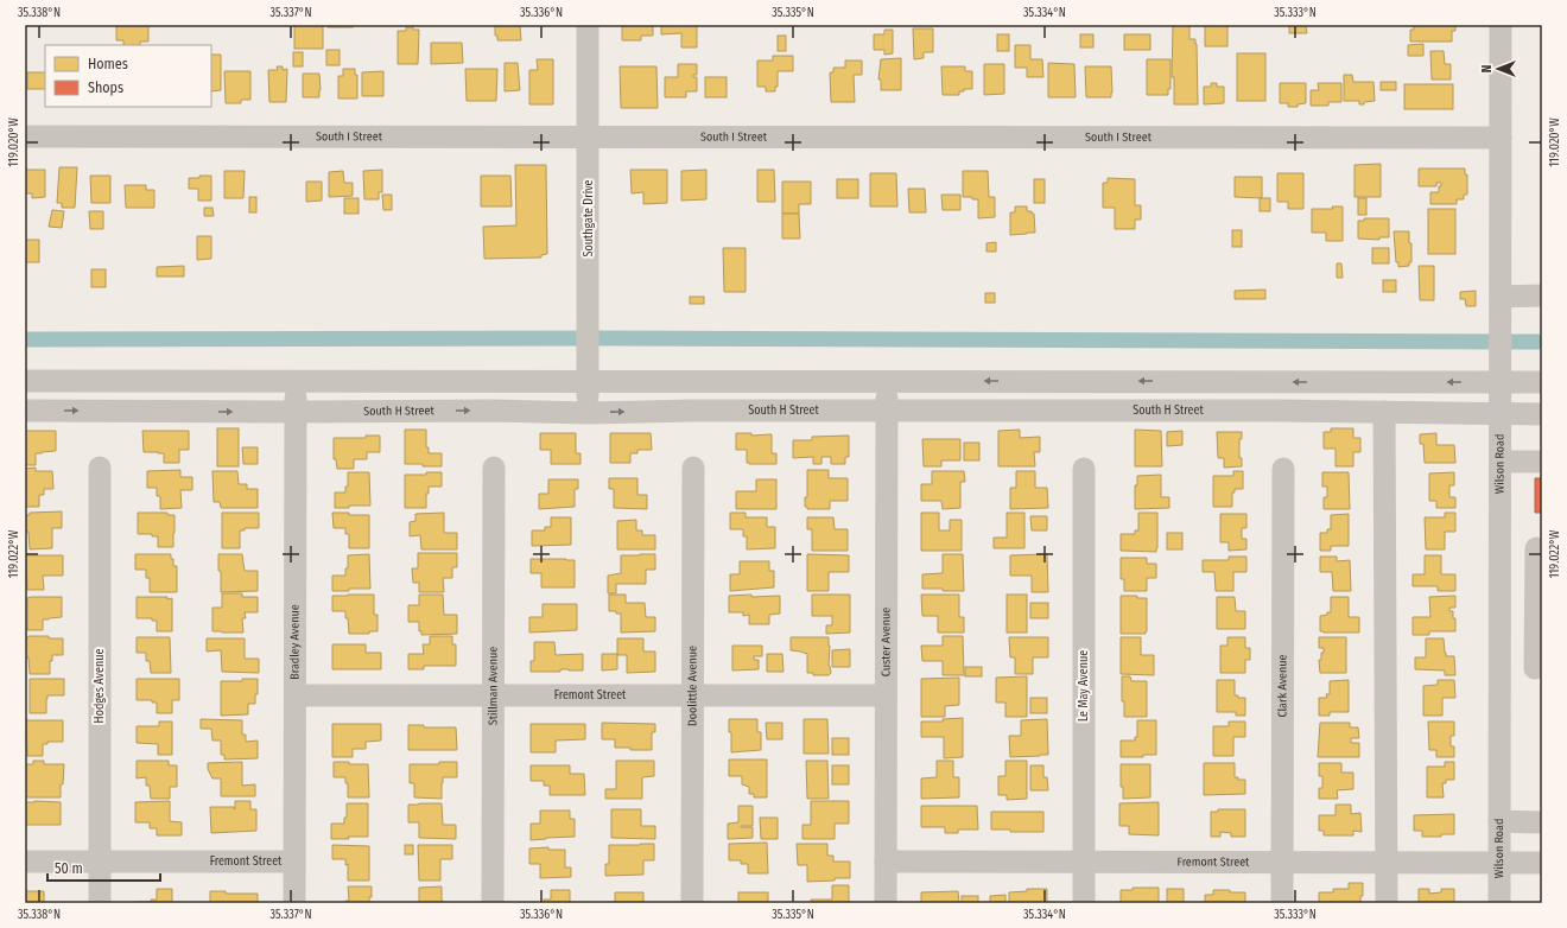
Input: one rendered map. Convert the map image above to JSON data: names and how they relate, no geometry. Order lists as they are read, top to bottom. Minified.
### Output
{"streets":{"street":["South I Street","Southgate Drive","South H Street","Wilson Road","Bradley Avenue","Custer Avenue","Hodges Avenue","Stillman Avenue","Doolittle Avenue","Le May Avenue","Clark Avenue","Fremont Street"]},"crossings":[["South I Street","Southgate Drive"],["South I Street","Wilson Road"],["Southgate Drive","South H Street"],["South H Street","Wilson Road"],["South H Street","Bradley Avenue"],["South H Street","Custer Avenue"],["Wilson Road","Fremont Street"],["Bradley Avenue","Fremont Street"],["Custer Avenue","Fremont Street"],["Hodges Avenue","Fremont Street"],["Stillman Avenue","Fremont Street"],["Doolittle Avenue","Fremont Street"],["Le May Avenue","Fremont Street"],["Clark Avenue","Fremont Street"]],"legend":["Homes","Shops"],"scale_bar":"50 m","north":"left","coordinates":["35.338°N","35.337°N","35.336°N","35.335°N","35.334°N","35.333°N","119.020°W","119.022°W"]}
